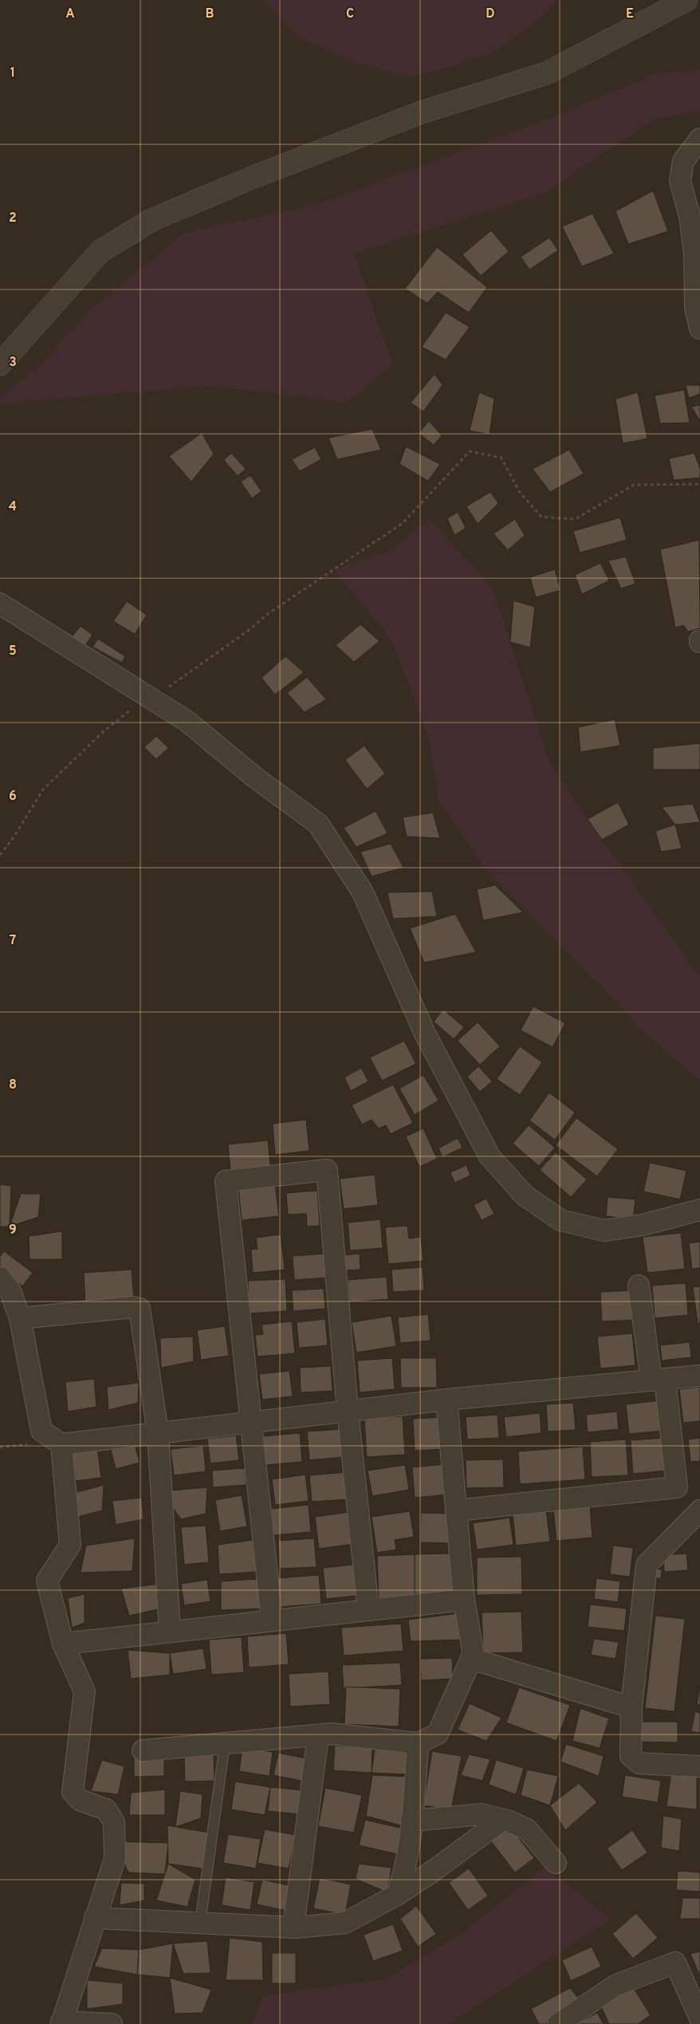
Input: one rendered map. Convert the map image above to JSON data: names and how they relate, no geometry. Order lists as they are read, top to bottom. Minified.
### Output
{"grid":{"columns":["A","B","C","D","E"],"rows":["1","2","3","4","5","6","7","8","9"]}}
